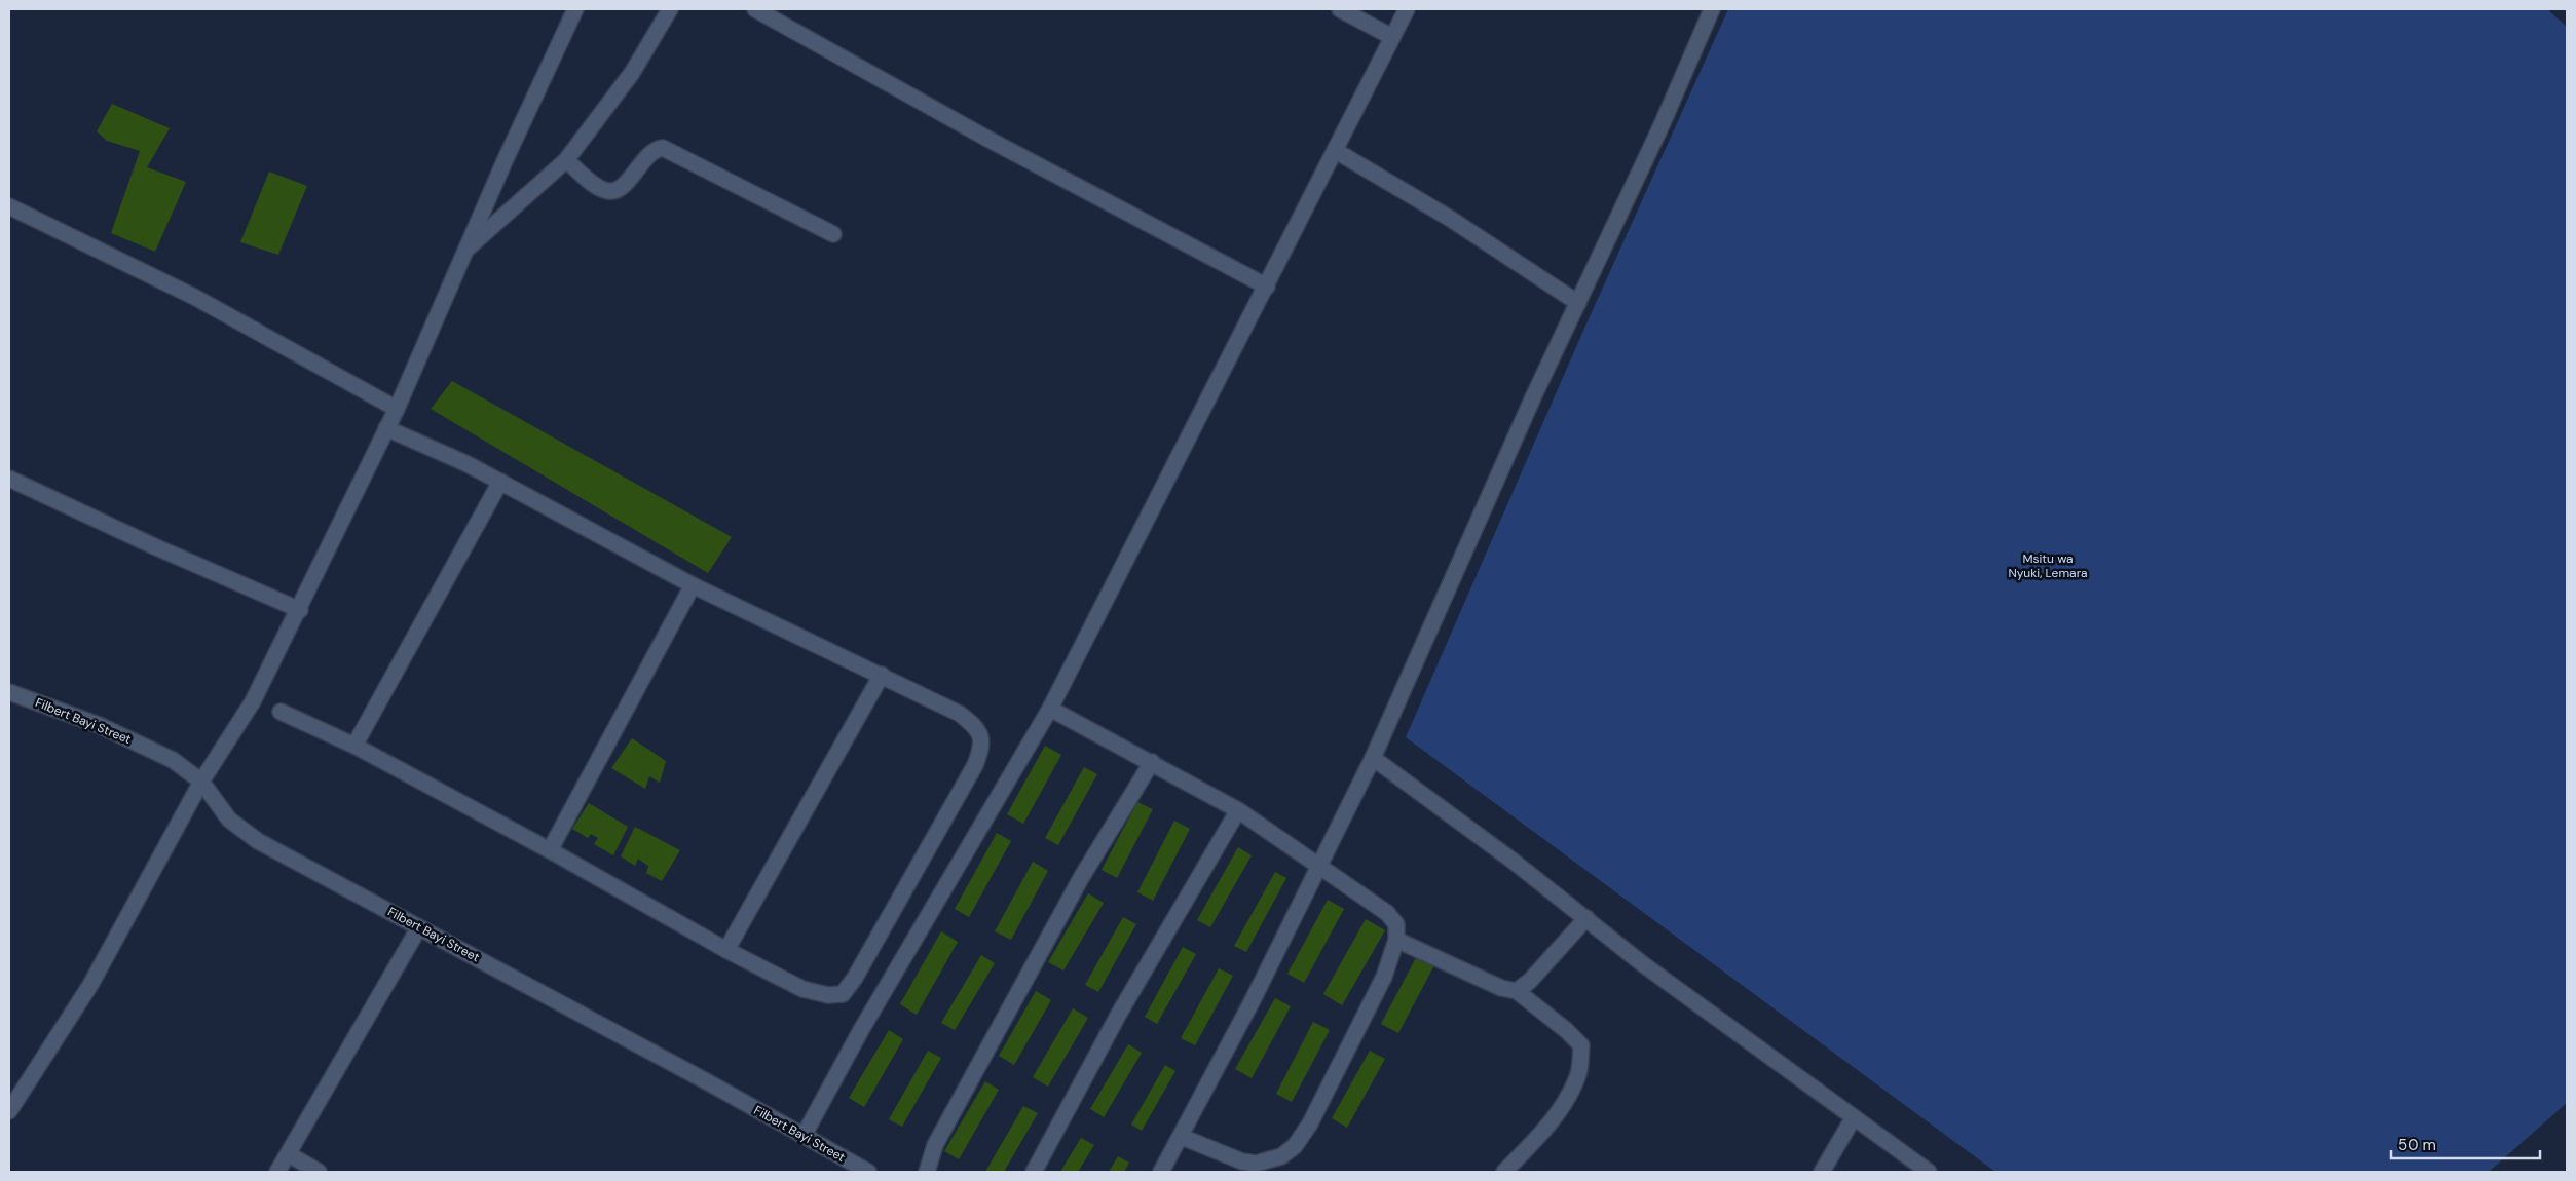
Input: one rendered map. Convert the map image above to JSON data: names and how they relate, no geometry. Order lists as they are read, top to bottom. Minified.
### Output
{"streets":{"street":["Filbert Bayi Street"]},"parks":["Msitu wa Nyuki, Lemara"],"scale_bar":"50 m"}
